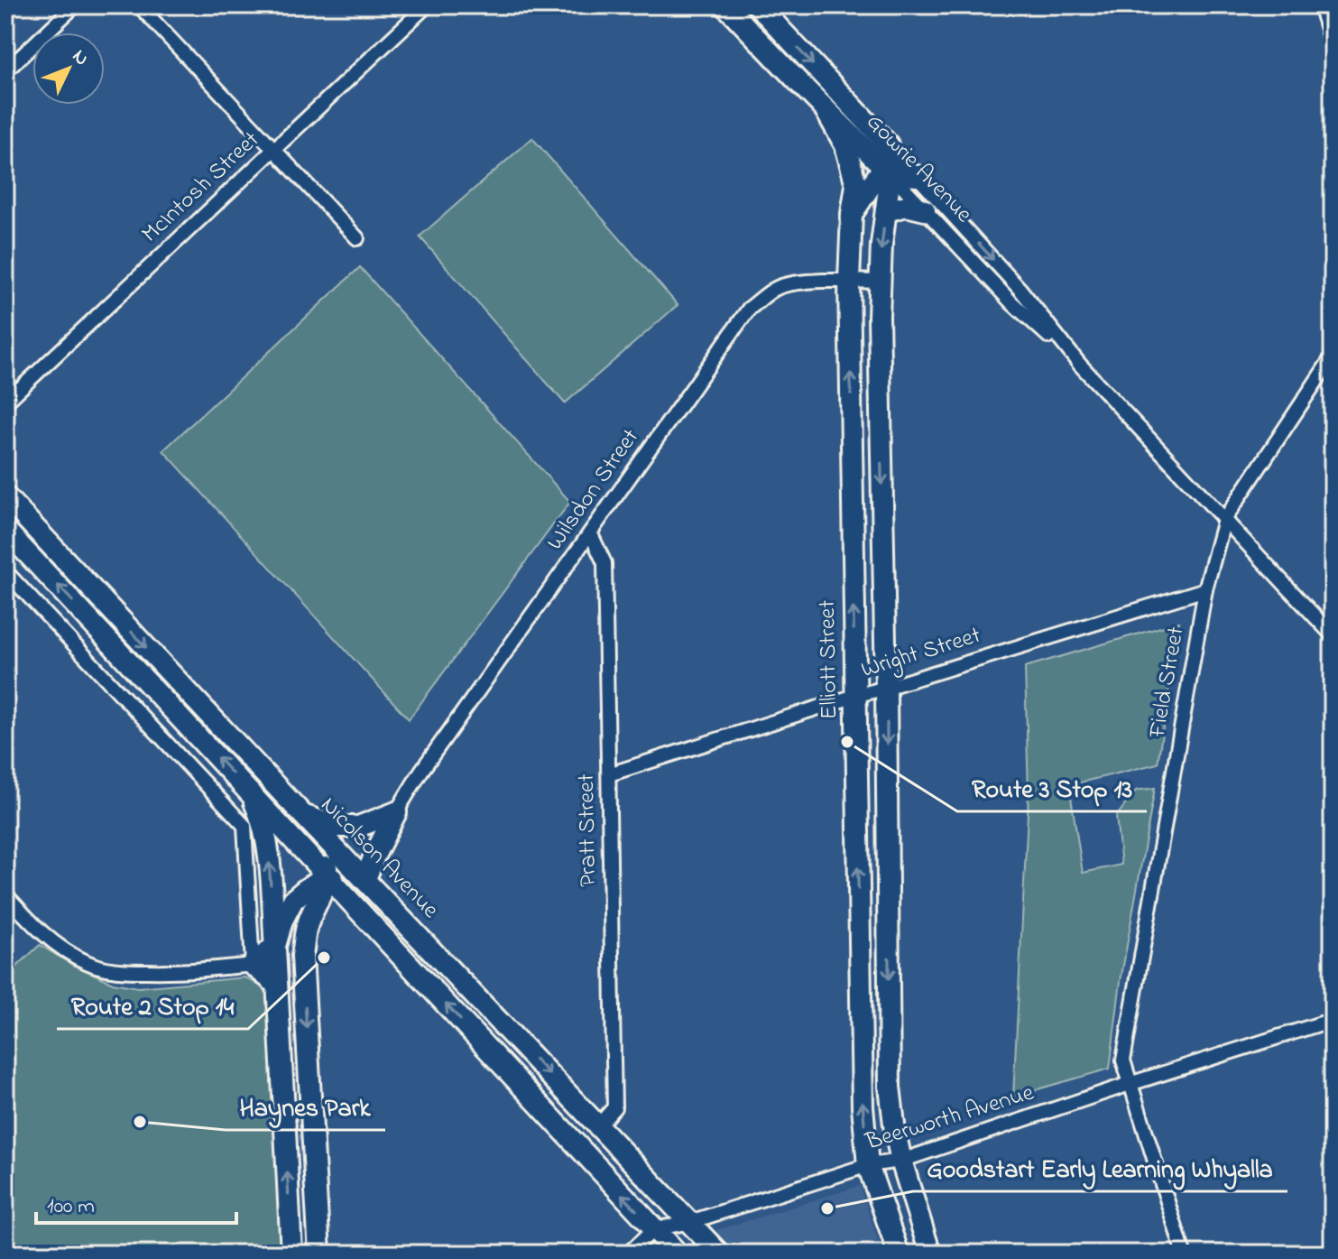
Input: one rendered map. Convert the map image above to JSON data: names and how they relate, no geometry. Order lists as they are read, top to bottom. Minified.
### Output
{"streets":{"street":["Gowrie Avenue","McIntosh Street","Wilsdon Street","Wright Street","Elliott Street","Field Street","Pratt Street","Nicolson Avenue","Beerworth Avenue"]},"crossings":[["Gowrie Avenue","Elliott Street"],["Gowrie Avenue","Field Street"],["Wilsdon Street","Elliott Street"],["Wilsdon Street","Pratt Street"],["Wright Street","Elliott Street"],["Wright Street","Field Street"],["Wright Street","Pratt Street"],["Elliott Street","Beerworth Avenue"],["Field Street","Beerworth Avenue"],["Pratt Street","Nicolson Avenue"],["Nicolson Avenue","Beerworth Avenue"]],"places":["Route 3 Stop 13","Route 2 Stop 14","Haynes Park","Goodstart Early Learning Whyalla"],"scale_bar":"100 m","north":"top right"}
